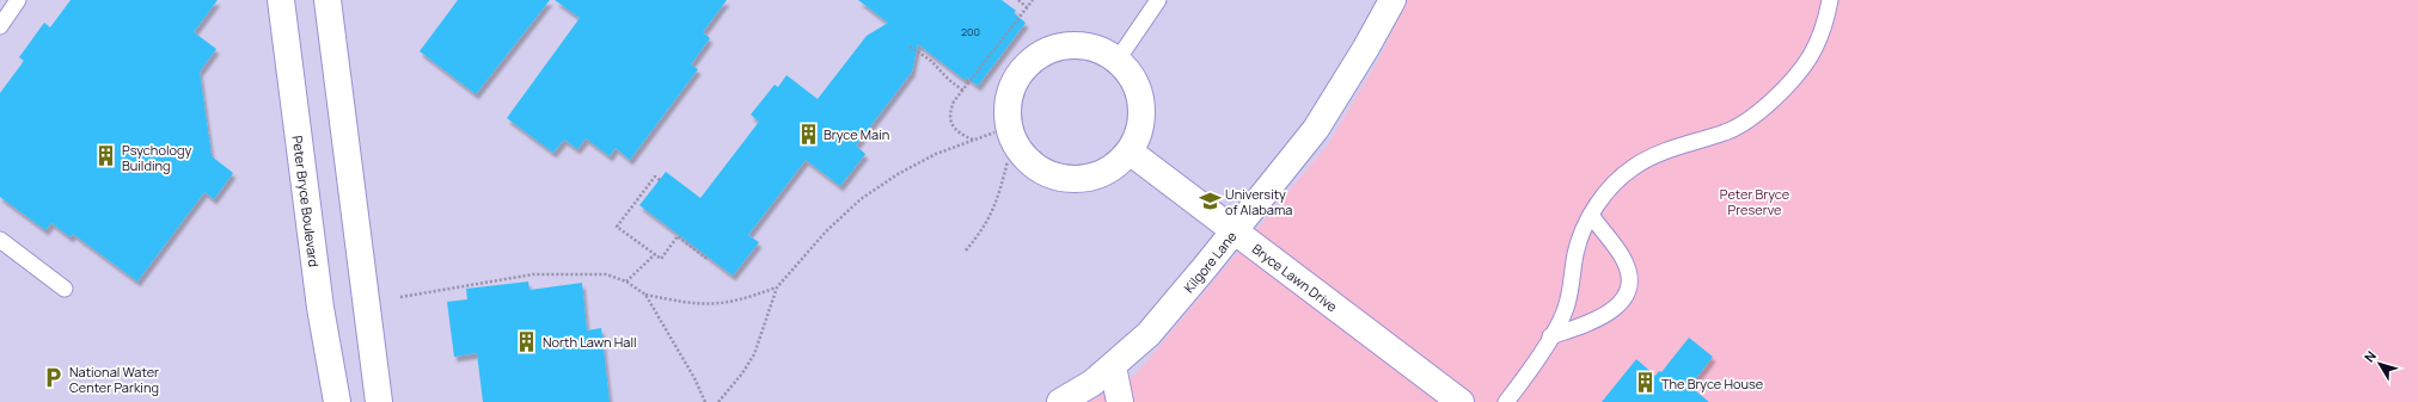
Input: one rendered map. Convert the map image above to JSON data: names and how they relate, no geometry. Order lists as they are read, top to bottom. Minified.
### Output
{"streets":{"street":["Peter Bryce Boulevard","Kilgore Lane","Bryce Lawn Drive"]},"crossings":[["Kilgore Lane","Bryce Lawn Drive"]],"parks":["Peter Bryce Preserve"],"places":{"building":["Bryce Main","Psychology Building","North Lawn Hall","The Bryce House"],"school or university":["University of Alabama"],"parking":["National Water Center Parking"]},"house_numbers":["200"],"north":"top left"}
